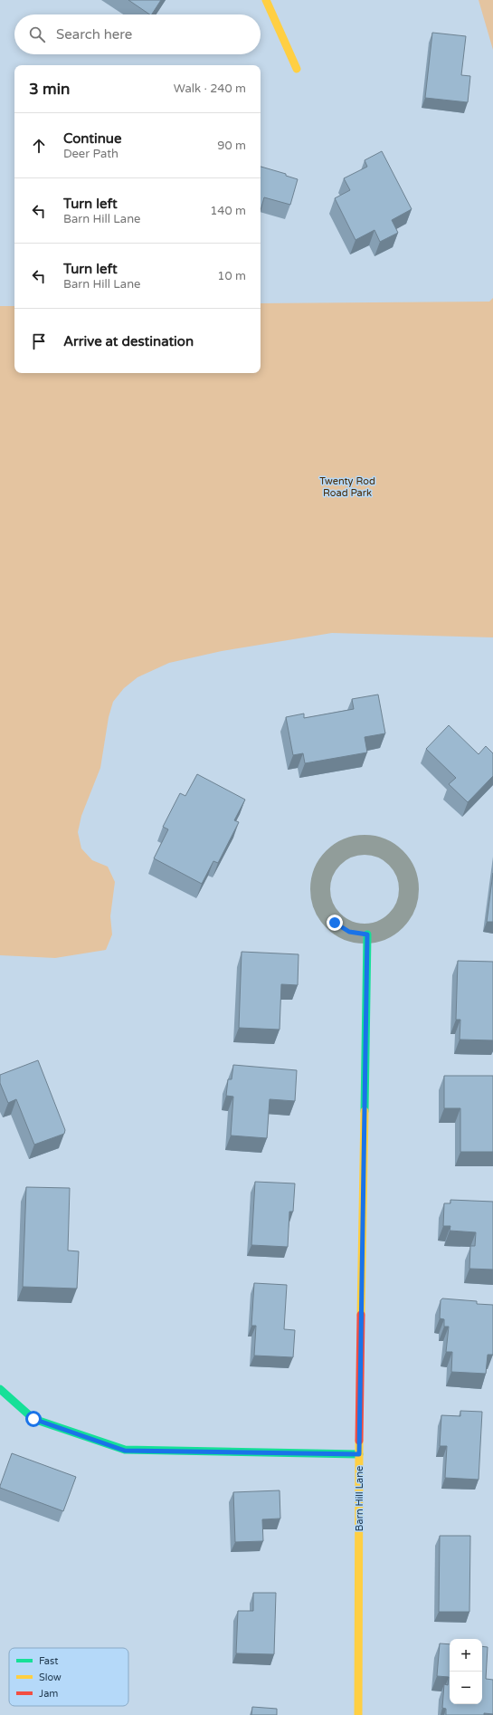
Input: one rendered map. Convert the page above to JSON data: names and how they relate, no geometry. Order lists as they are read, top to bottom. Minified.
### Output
{"streets":{"street":["Barn Hill Lane"]},"parks":["Twenty Rod Road Park"],"legend":["Fast","Slow","Jam"],"page":{"search":"Search here","heading":["3 min","Walk · 240 m"],"list":[["Continue","Deer Path","90 m"],["Turn left","Barn Hill Lane","140 m"],["Turn left","Barn Hill Lane","10 m"],"Arrive at destination"],"map_buttons":["+","−"]}}
